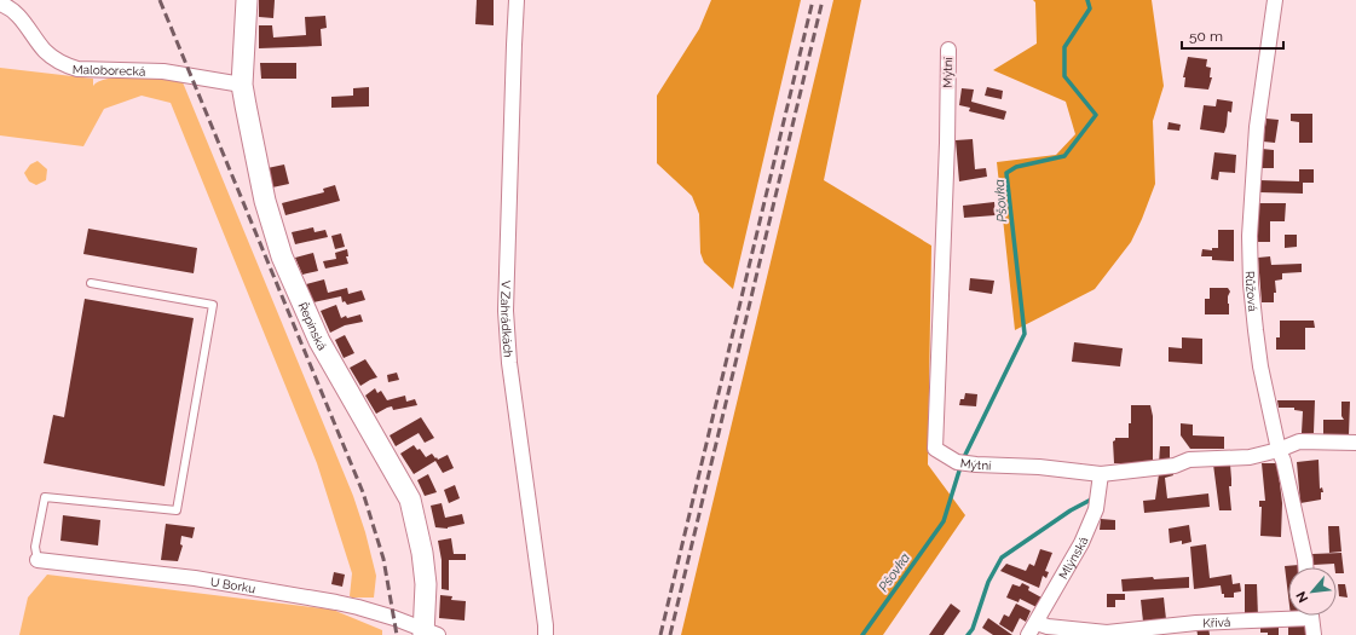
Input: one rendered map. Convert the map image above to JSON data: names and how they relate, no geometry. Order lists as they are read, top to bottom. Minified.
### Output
{"streets":{"street":["Maloborecká","Mýtní","Růžová","V Zahrádkách","Řepínská","Mlýnská","U Borku","Křivá"]},"crossings":[["Maloborecká","Řepínská"],["Mýtní","Růžová"],["Mýtní","Mlýnská"],["Řepínská","U Borku"],["Mlýnská","Křivá"]],"water":["Pšovka"],"scale_bar":"50 m","north":"bottom left"}
